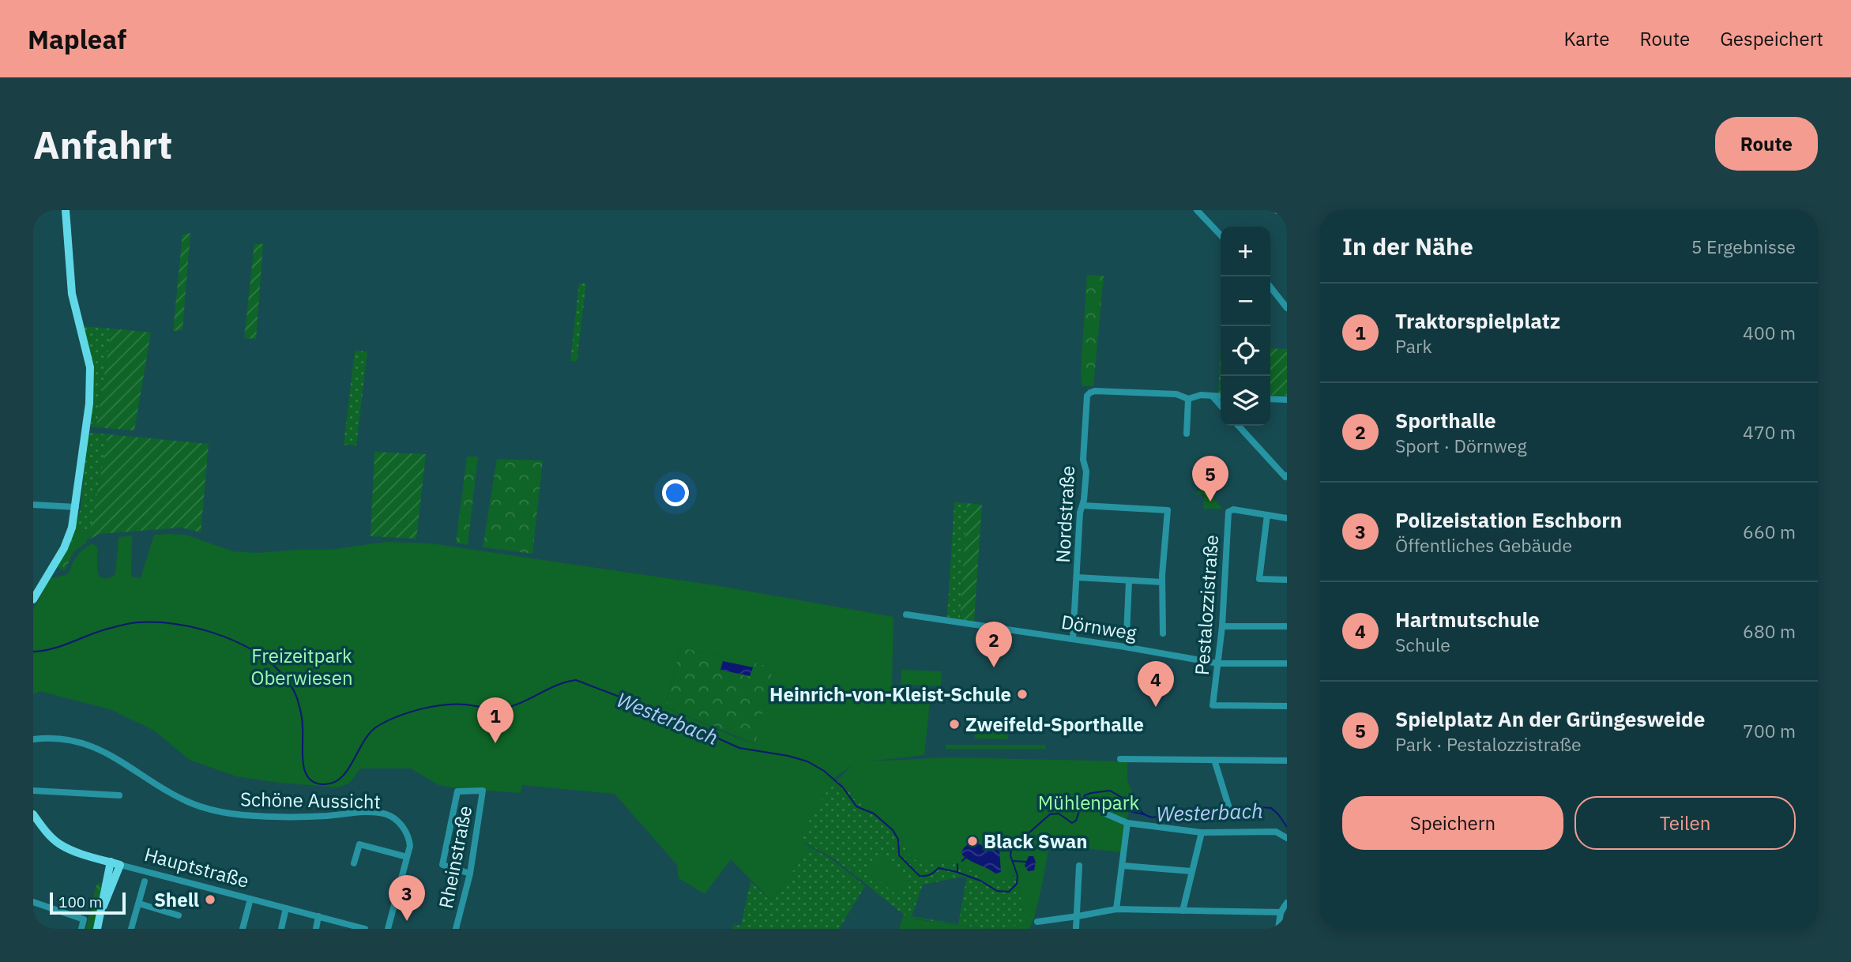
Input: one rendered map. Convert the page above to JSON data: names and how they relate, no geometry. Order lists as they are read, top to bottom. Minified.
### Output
{"streets":{"main road":["Hauptstraße"],"street":["Nordstraße","Pestalozzistraße","Dörnweg","Schöne Aussicht","Rheinstraße"]},"crossings":[["Nordstraße","Dörnweg"],["Pestalozzistraße","Dörnweg"]],"water":["Westerbach"],"parks":["Freizeitpark Oberwiesen","Mühlenpark"],"places":["Heinrich-von-Kleist-Schule","Zweifeld-Sporthalle","Black Swan","Shell"],"scale_bar":"100 m","page":{"header":"Mapleaf","nav":["Karte","Route","Gespeichert"],"buttons":["Route",["Speichern","Teilen"]],"title":"Anfahrt","heading":["In der Nähe","5 Ergebnisse"],"map_buttons":["+","−"],"list":[{"mark":"1","name":"Traktorspielplatz","note":"Park","value":"400 m"},{"mark":"2","name":"Sporthalle","note":"Sport · Dörnweg","value":"470 m"},{"mark":"3","name":"Polizeistation Eschborn","note":"Öffentliches Gebäude","value":"660 m"},{"mark":"4","name":"Hartmutschule","note":"Schule","value":"680 m"},{"mark":"5","name":"Spielplatz An der Grüngesweide","note":"Park · Pestalozzistraße","value":"700 m"}],"pins":["5","2","4","1","3"],"scale":"100 m"}}
